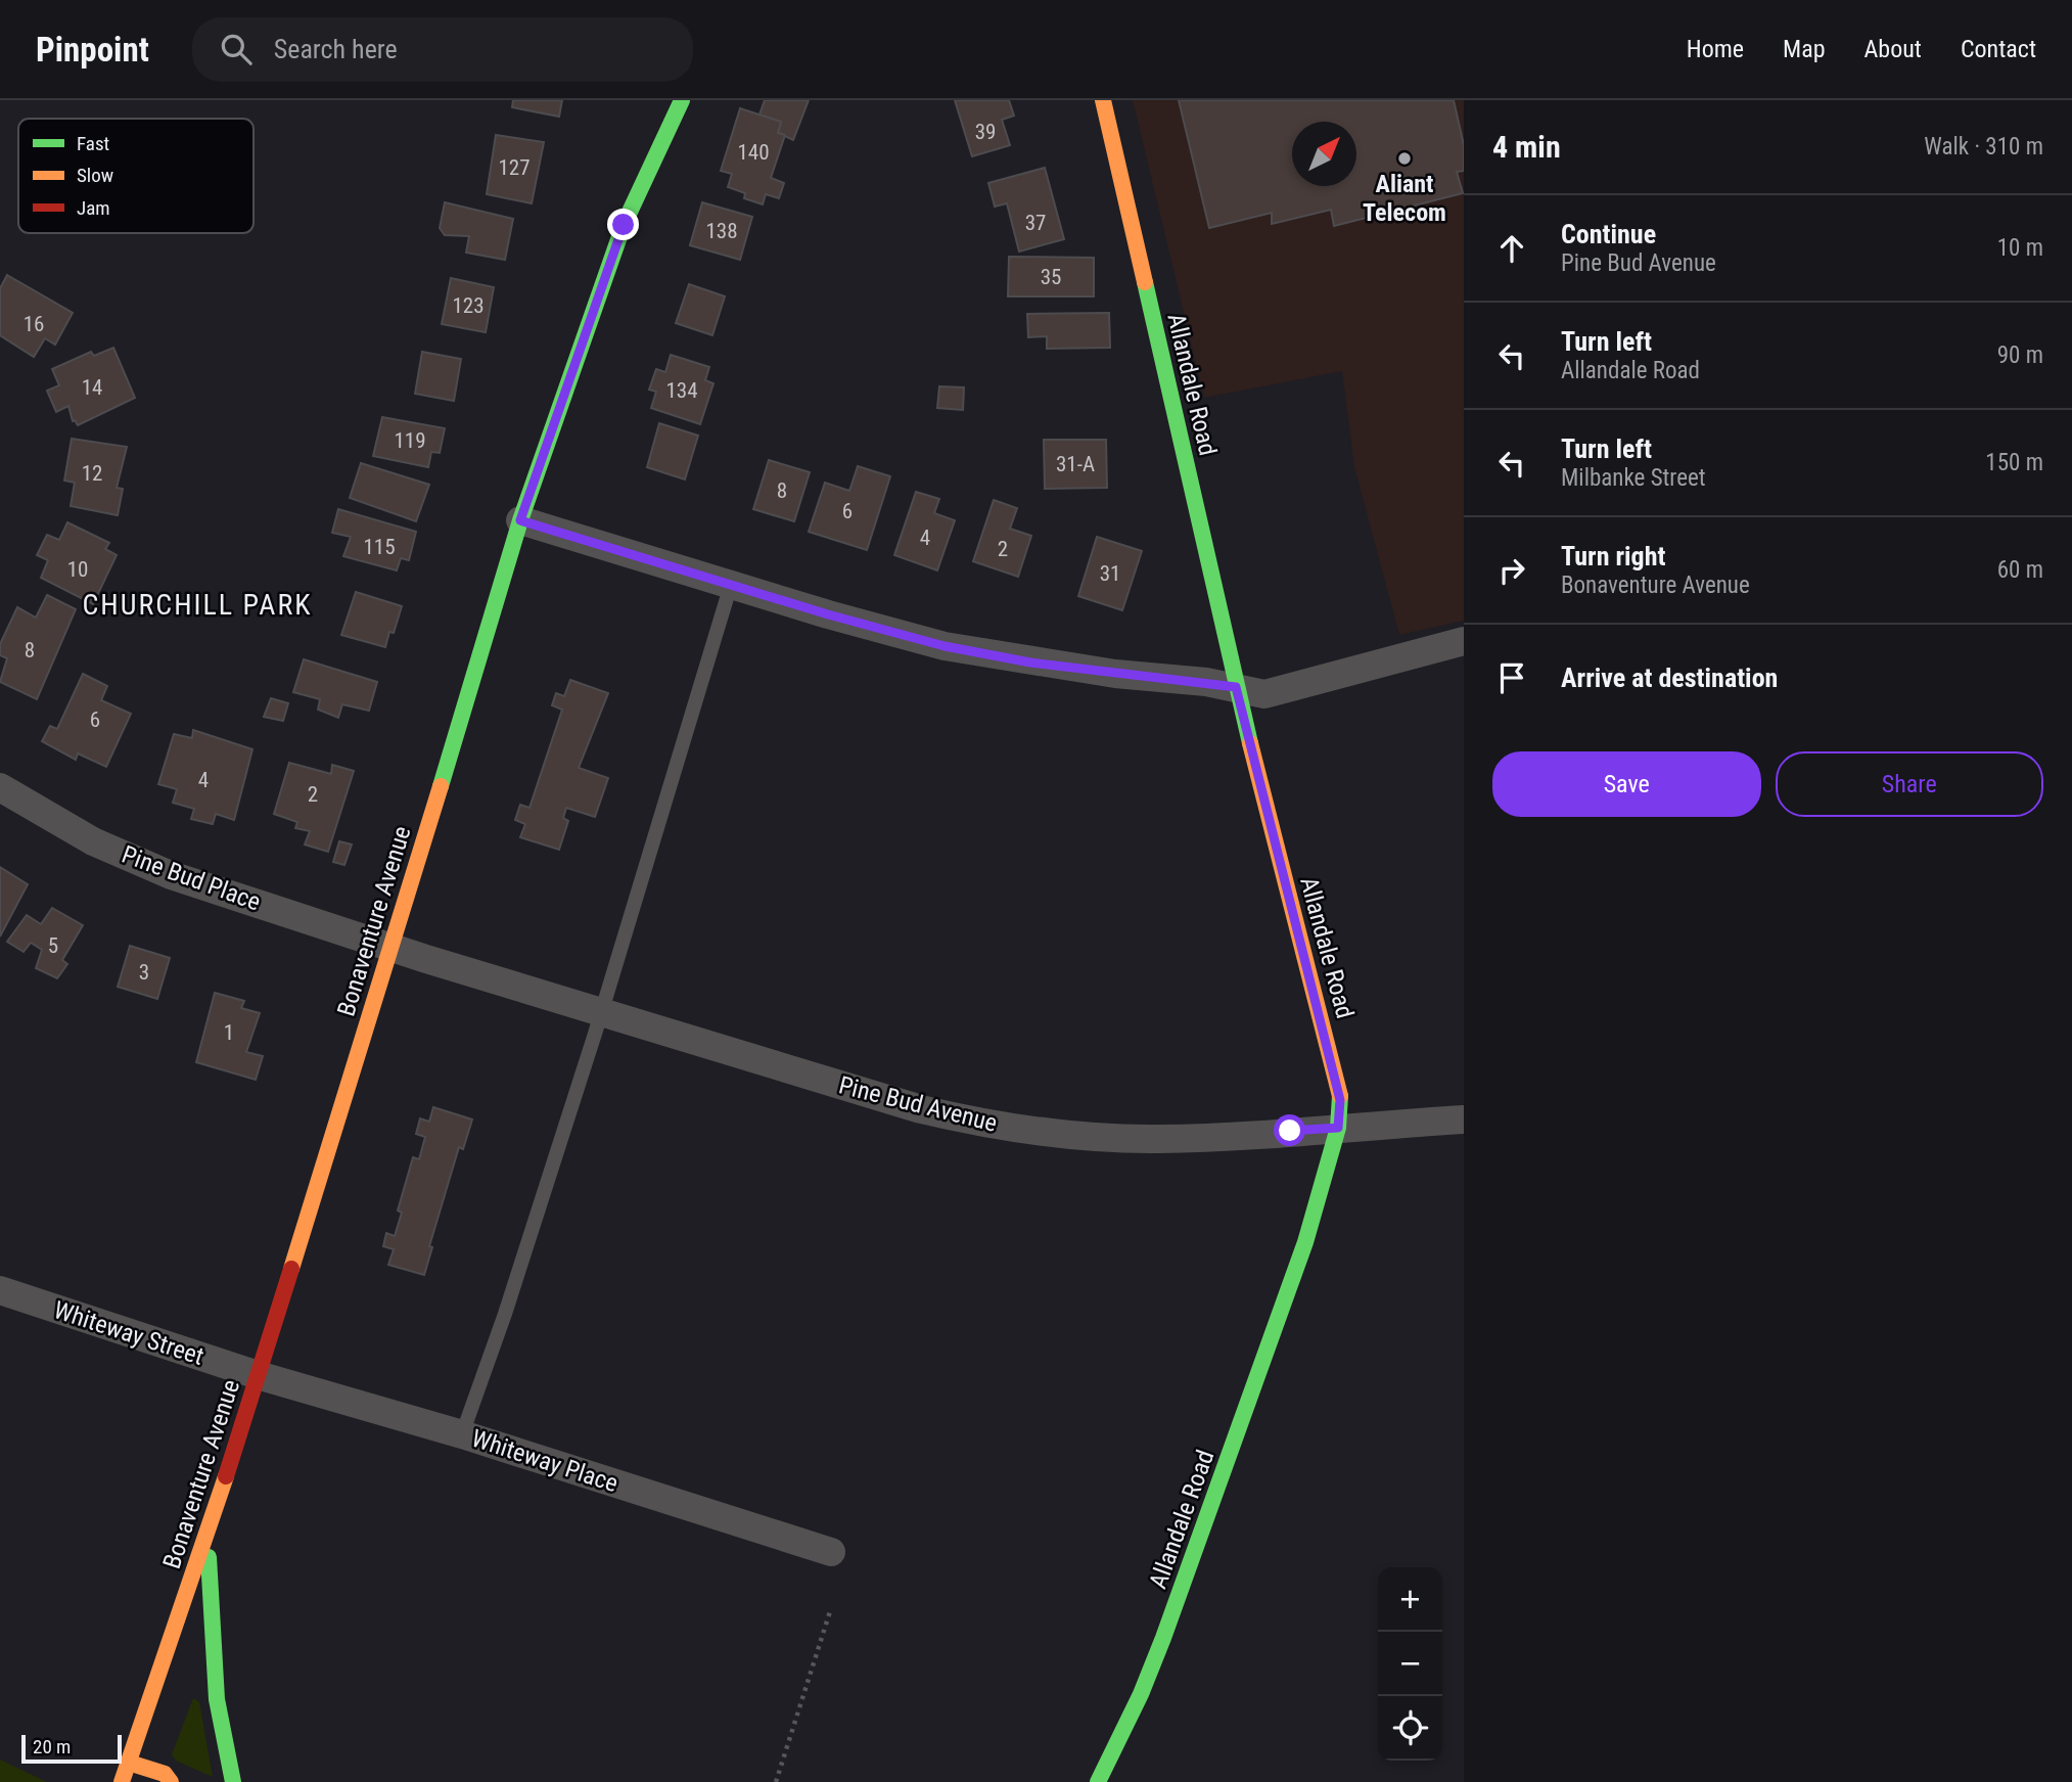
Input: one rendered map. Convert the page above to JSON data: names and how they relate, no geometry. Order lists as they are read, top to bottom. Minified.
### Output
{"streets":{"street":["Allandale Road","Pine Bud Place","Bonaventure Avenue","Pine Bud Avenue","Whiteway Street","Whiteway Place"]},"crossings":[["Allandale Road","Pine Bud Avenue"],["Pine Bud Place","Bonaventure Avenue"],["Pine Bud Place","Pine Bud Avenue"],["Bonaventure Avenue","Pine Bud Avenue"],["Bonaventure Avenue","Whiteway Street"],["Bonaventure Avenue","Whiteway Place"],["Whiteway Street","Whiteway Place"]],"districts":["CHURCHILL PARK"],"places":["Aliant Telecom"],"house_numbers":["39","140","127","37","138","35","123","16","14","134","119","31-A","12","8","6","4","115","2","10","31","8","6","4","2","5","3","1"],"legend":["Fast","Slow","Jam"],"scale_bar":"20 m","north":"top right","page":{"header":"Pinpoint","search":"Search here","nav":["Home","Map","About","Contact"],"heading":["4 min","Walk · 310 m"],"list":[["Continue","Pine Bud Avenue","10 m"],["Turn left","Allandale Road","90 m"],["Turn left","Milbanke Street","150 m"],["Turn right","Bonaventure Avenue","60 m"],"Arrive at destination"],"buttons":["Save","Share"],"map_buttons":["+","−"],"scale":"20 m"}}
